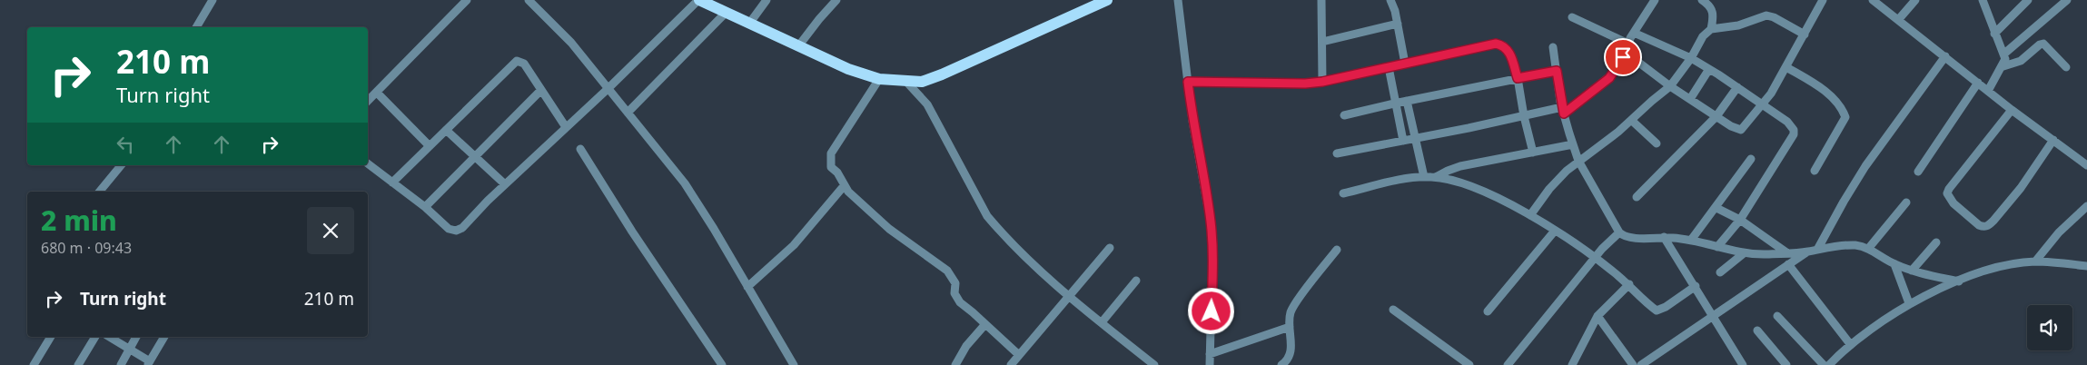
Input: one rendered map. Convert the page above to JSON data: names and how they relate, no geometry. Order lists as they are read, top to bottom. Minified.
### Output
{"page":{"turn":["210 m","Turn right"],"heading":["2 min","680 m · 09:43"],"list":[{"name":"Turn right","value":"210 m"}]}}
